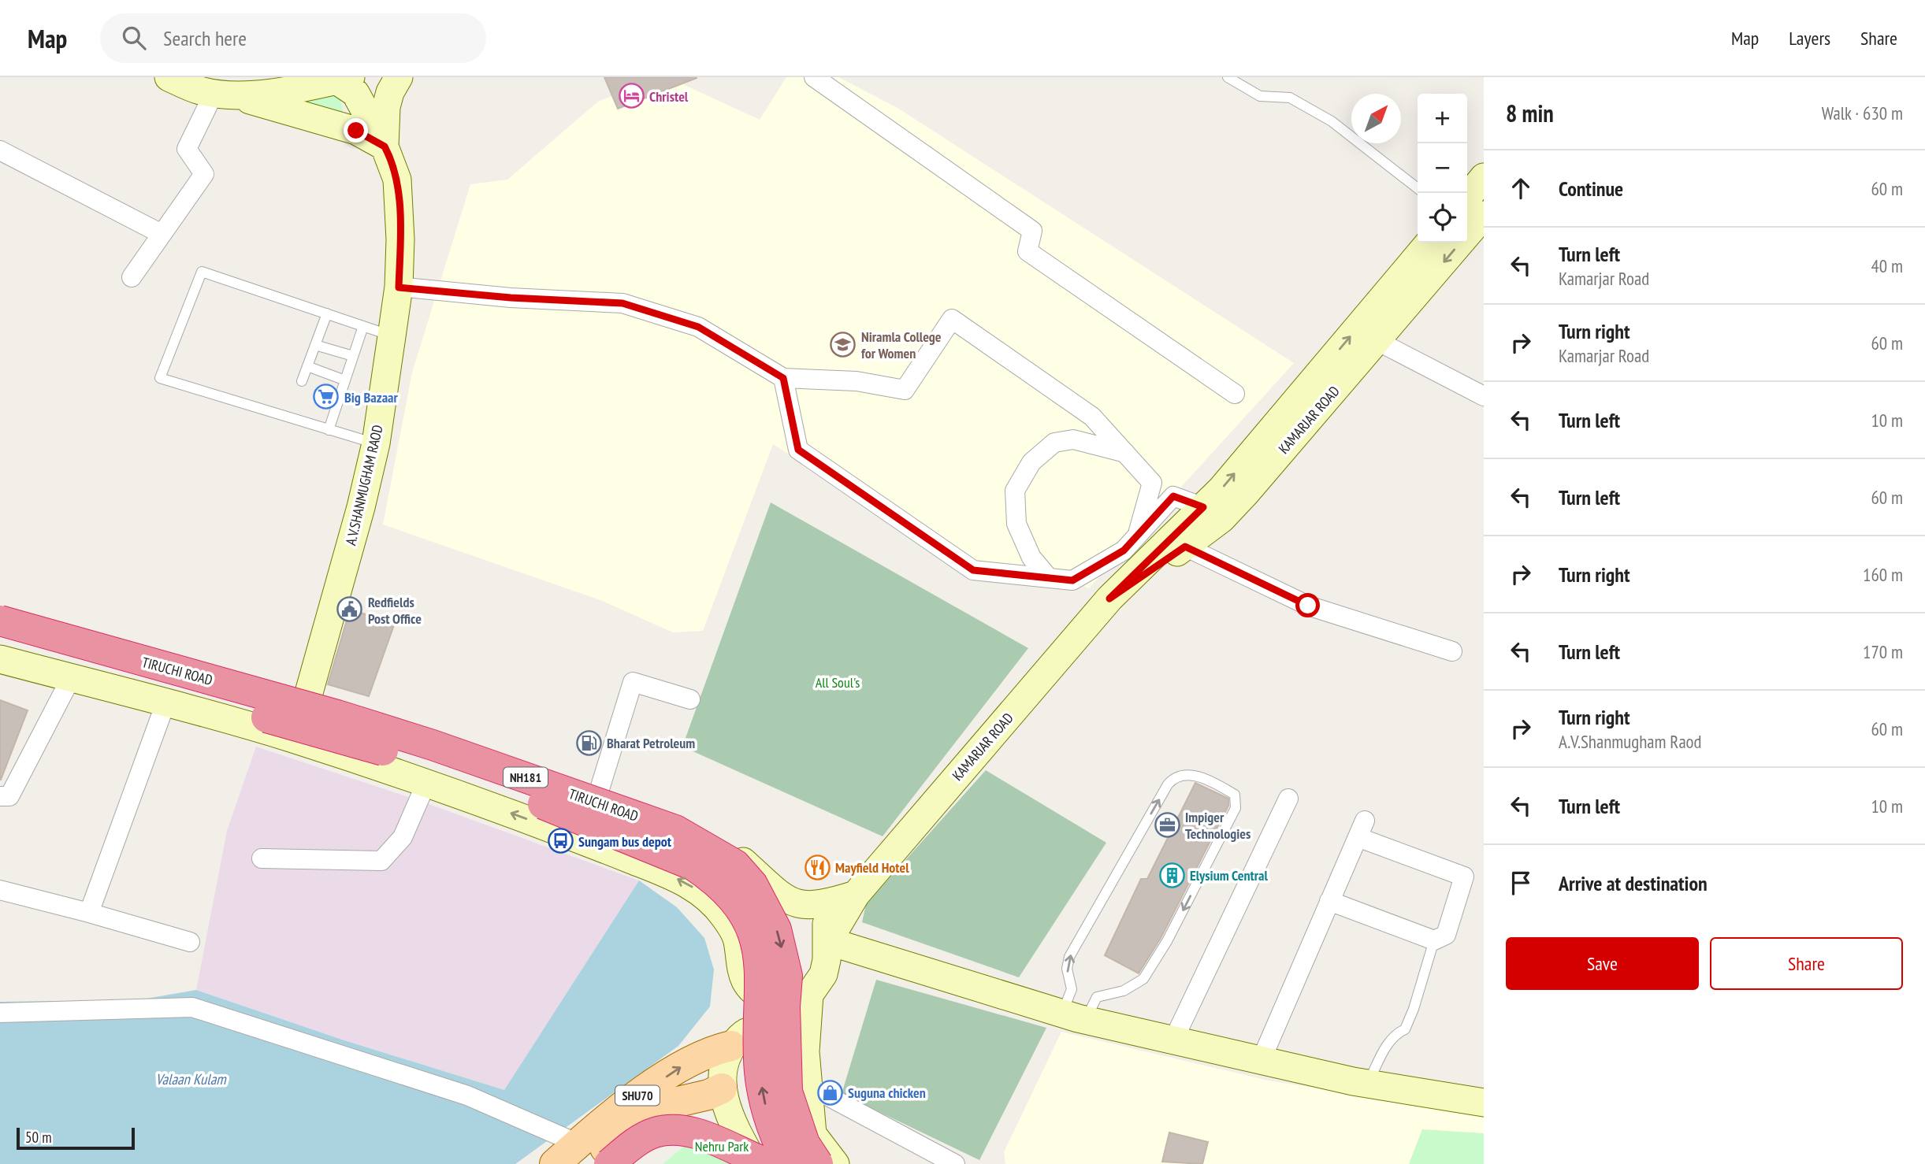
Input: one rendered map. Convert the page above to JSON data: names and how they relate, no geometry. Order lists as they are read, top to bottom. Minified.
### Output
{"streets":{"highway":["TIRUCHI ROAD","NH181"],"main road":["SHU70"],"street":["KAMARJAR ROAD","A.V.SHANMUGHAM RAOD"]},"water":["Valaan Kulam"],"parks":["All Soul's","Nehru Park"],"places":{"hotel":["Christel"],"school or university":["Niramla College for Women"],"supermarket":["Big Bazaar"],"public building":["Redfields Post Office"],"fuel station":["Bharat Petroleum"],"office":["Impiger Technologies"],"bus stop":["Sungam bus depot"],"restaurant":["Mayfield Hotel"],"building":["Elysium Central"],"shop":["Suguna chicken"]},"scale_bar":"50 m","north":"top right","page":{"header":"Map","search":"Search here","nav":["Map","Layers","Share"],"heading":["8 min","Walk · 630 m"],"map_buttons":["+","−"],"list":[["Continue","60 m"],["Turn left","Kamarjar Road","40 m"],["Turn right","Kamarjar Road","60 m"],["Turn left","10 m"],["Turn left","60 m"],["Turn right","160 m"],["Turn left","170 m"],["Turn right","A.V.Shanmugham Raod","60 m"],["Turn left","10 m"],"Arrive at destination"],"buttons":["Save","Share"],"scale":"50 m"}}
